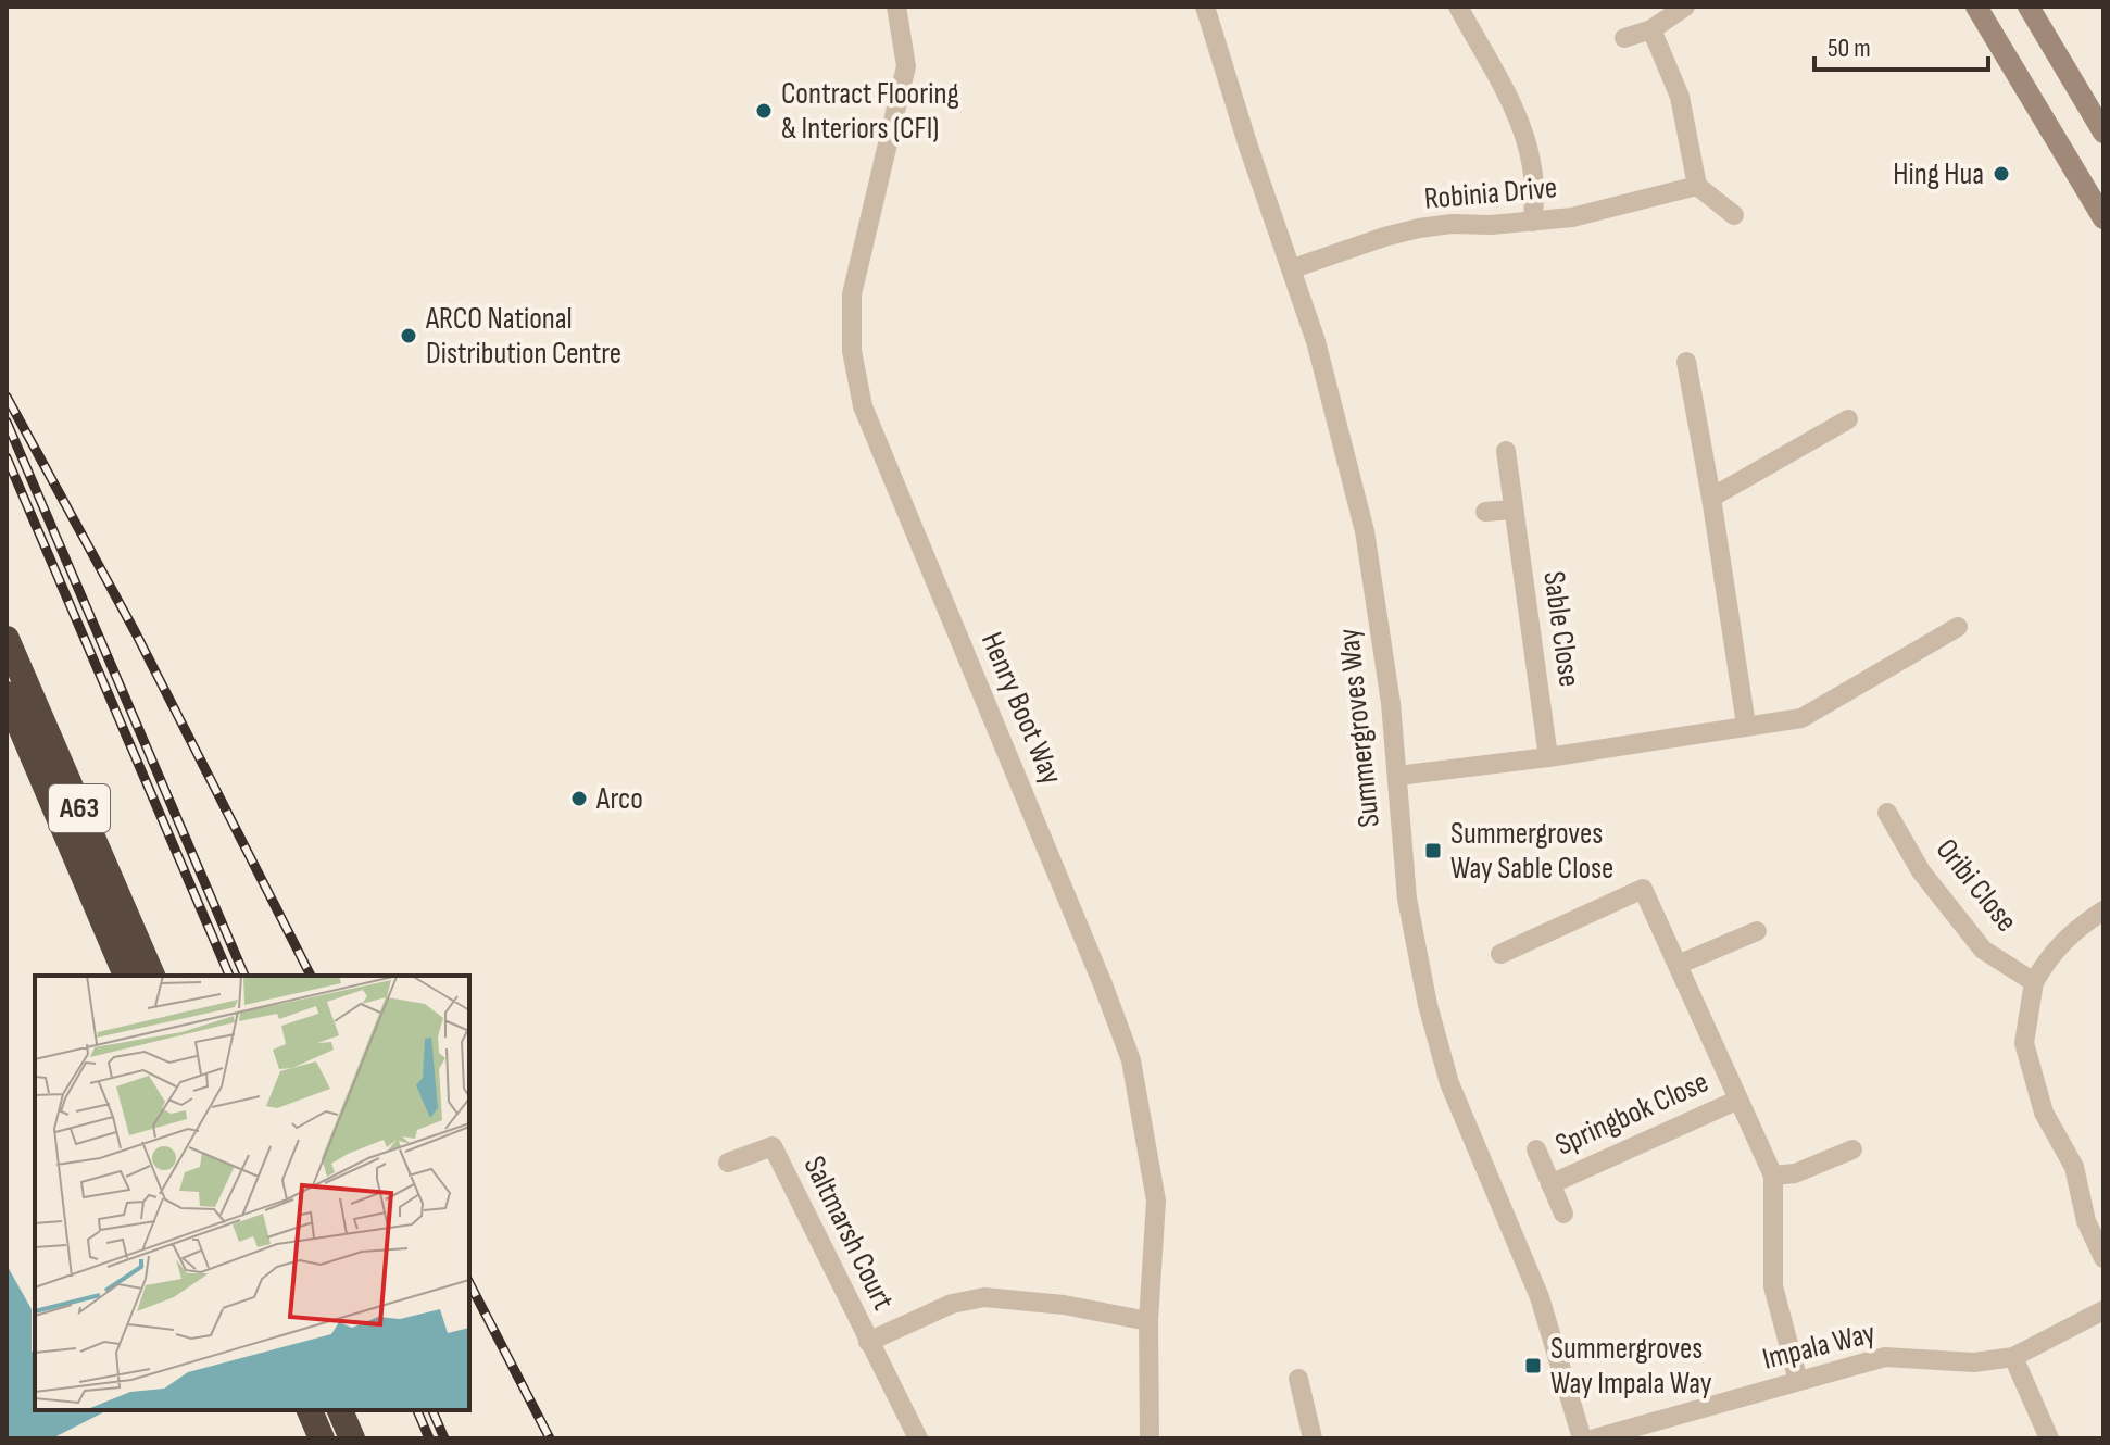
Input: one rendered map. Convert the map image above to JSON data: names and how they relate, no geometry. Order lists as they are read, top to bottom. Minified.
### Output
{"streets":{"highway":["A63"],"street":["Robinia Drive","Sable Close","Henry Boot Way","Summergroves Way","Oribi Close","Springbok Close","Saltmarsh Court","Impala Way"]},"crossings":[["Robinia Drive","Summergroves Way"],["Henry Boot Way","Saltmarsh Court"],["Springbok Close","Impala Way"]],"places":{"other":["Contract Flooring & Interiors (CFI)","Hing Hua","ARCO National Distribution Centre","Arco"],"transit":["Summergroves Way Sable Close","Summergroves Way Impala Way"]},"scale_bar":"50 m"}
